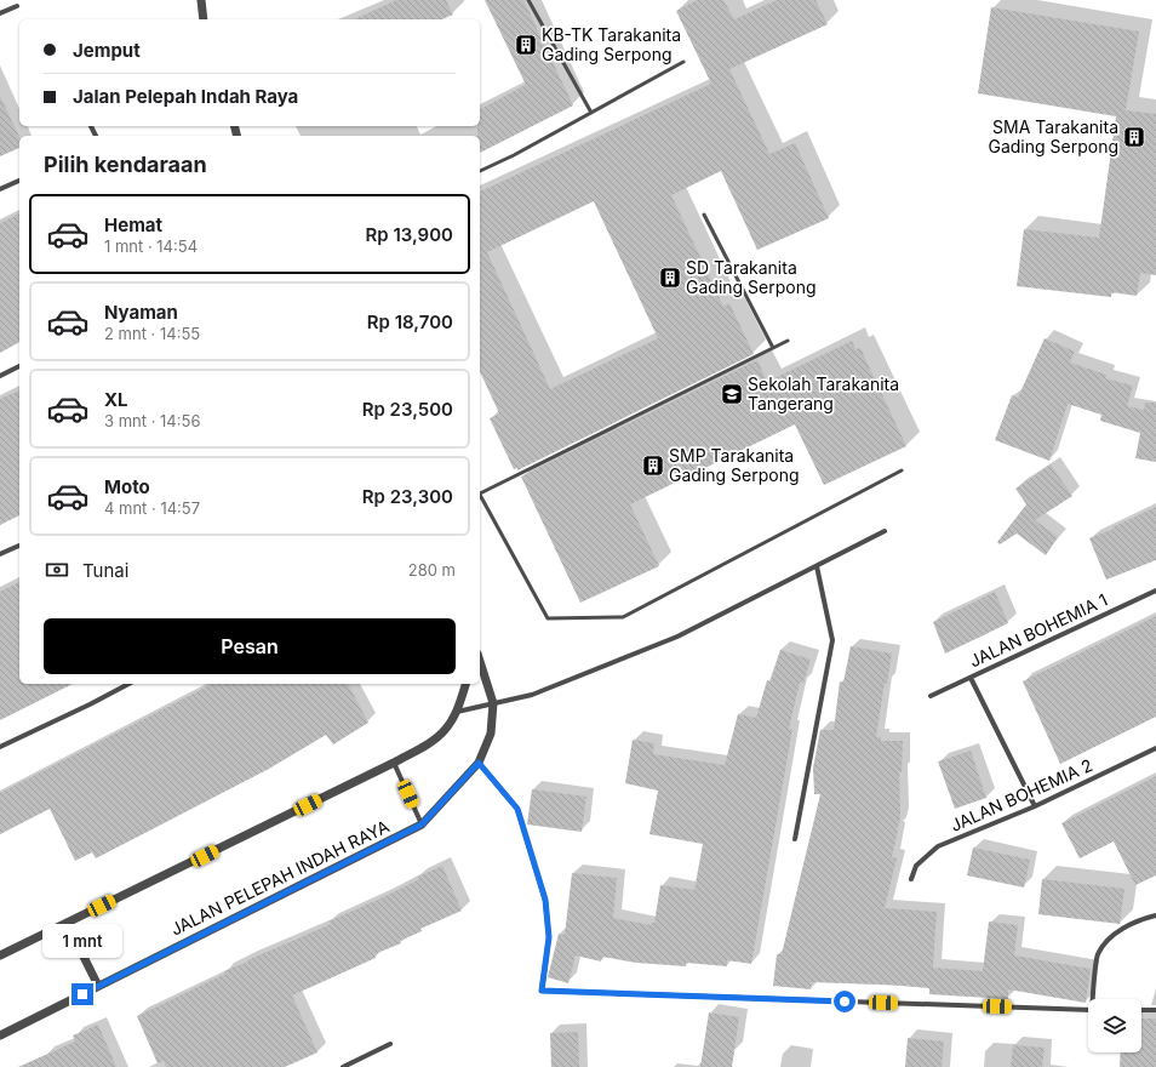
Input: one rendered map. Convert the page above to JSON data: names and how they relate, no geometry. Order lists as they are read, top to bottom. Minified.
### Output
{"streets":{"street":["JALAN BOHEMIA 1","JALAN BOHEMIA 2","JALAN PELEPAH INDAH RAYA"]},"places":{"building":["KB-TK Tarakanita Gading Serpong","SMA Tarakanita Gading Serpong","SD Tarakanita Gading Serpong","SMP Tarakanita Gading Serpong"],"school or university":["Sekolah Tarakanita Tangerang"]},"page":{"banner":["Jemput","Jalan Pelepah Indah Raya"],"heading":"Pilih kendaraan","list":[{"name":"Hemat","note":"1 mnt · 14:54","value":"Rp 13,900"},{"name":"Nyaman","note":"2 mnt · 14:55","value":"Rp 18,700"},{"name":"XL","note":"3 mnt · 14:56","value":"Rp 23,500"},{"name":"Moto","note":"4 mnt · 14:57","value":"Rp 23,300"}],"pay":["Tunai","280 m"],"buttons":"Pesan","bubble":"1 mnt"}}
